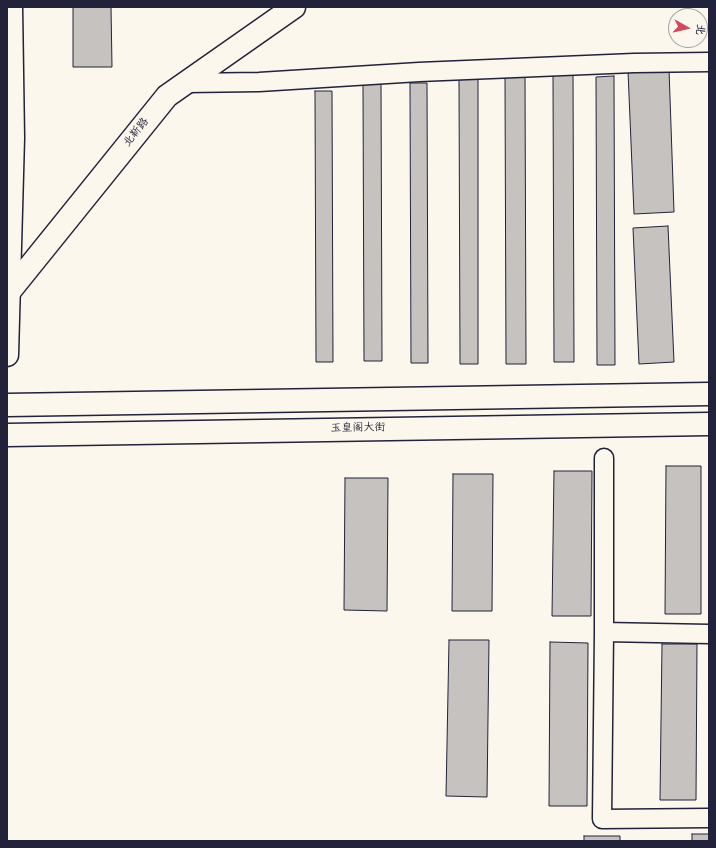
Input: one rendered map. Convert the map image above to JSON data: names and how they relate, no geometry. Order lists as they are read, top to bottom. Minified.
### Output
{"streets":{"street":["北靳路","玉皇阁大街"]},"north":"right"}
